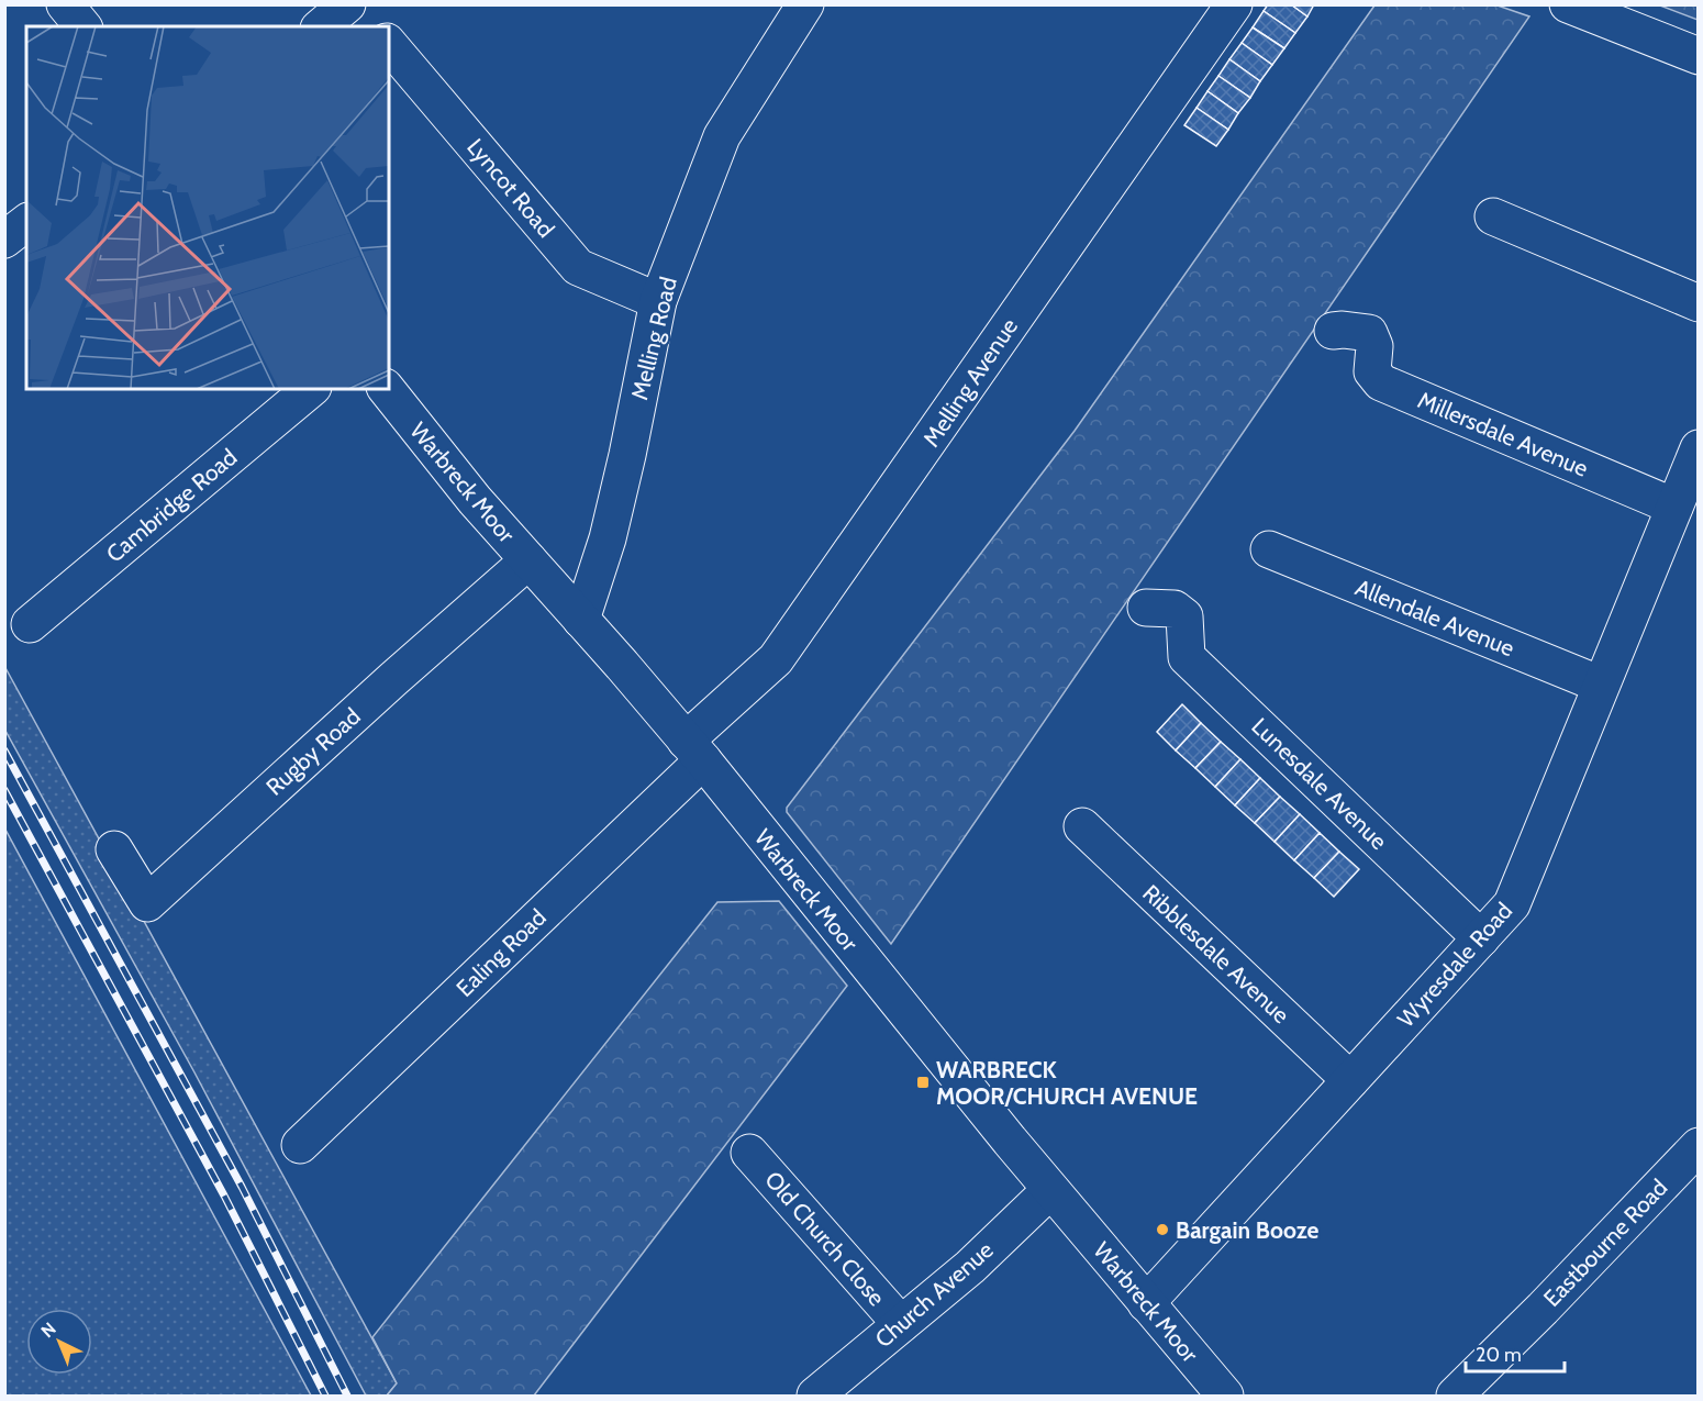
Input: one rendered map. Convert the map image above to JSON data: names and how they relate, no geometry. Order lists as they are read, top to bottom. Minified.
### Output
{"streets":{"main road":["Lyncot Road","Melling Road","Melling Avenue","Millersdale Avenue","Warbreck Moor","Cambridge Road","Allendale Avenue","Rugby Road","Lunesdale Avenue","Ealing Road","Ribblesdale Avenue","Wyresdale Road","Old Church Close","Eastbourne Road","Church Avenue"]},"crossings":[["Lyncot Road","Melling Road"],["Melling Road","Warbreck Moor"],["Melling Avenue","Warbreck Moor"],["Melling Avenue","Ealing Road"],["Millersdale Avenue","Wyresdale Road"],["Warbreck Moor","Rugby Road"],["Warbreck Moor","Ealing Road"],["Warbreck Moor","Wyresdale Road"],["Warbreck Moor","Church Avenue"],["Allendale Avenue","Wyresdale Road"],["Lunesdale Avenue","Wyresdale Road"],["Ribblesdale Avenue","Wyresdale Road"],["Old Church Close","Church Avenue"]],"places":{"transit":["WARBRECK MOOR/CHURCH AVENUE"],"other":["Bargain Booze"]},"scale_bar":"20 m","north":"top left"}
